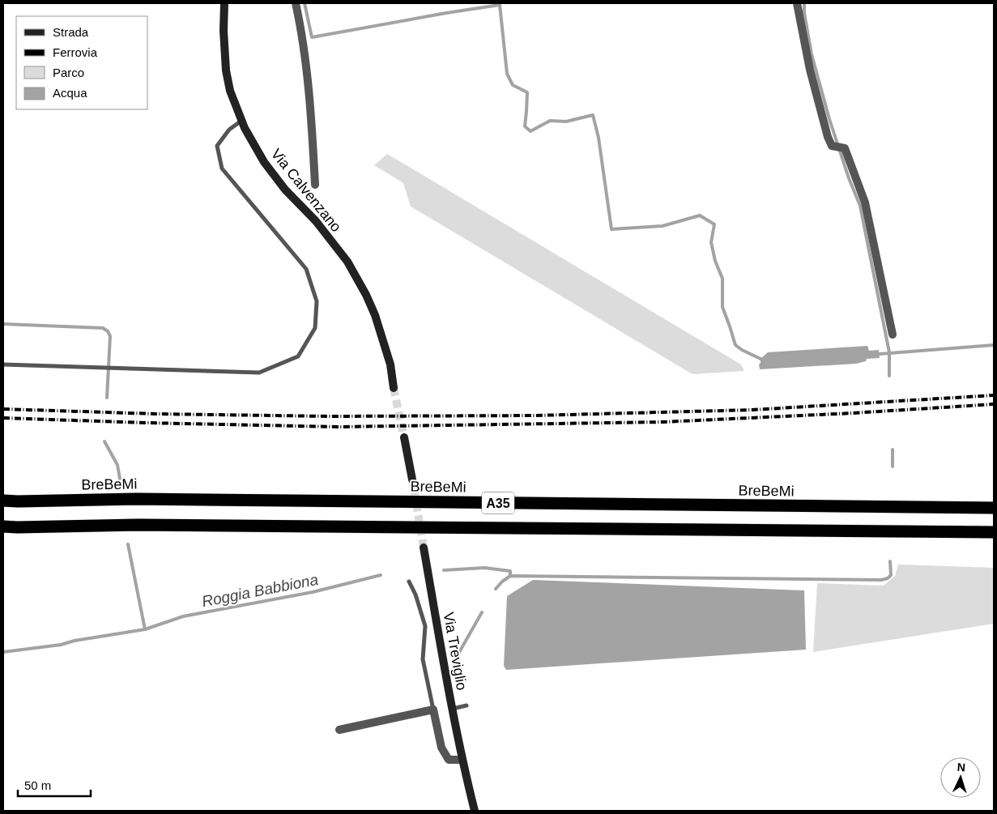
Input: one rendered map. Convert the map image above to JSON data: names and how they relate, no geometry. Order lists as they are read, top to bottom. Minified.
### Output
{"streets":{"highway":["BreBeMi","A35"],"main road":["Via Calvenzano","Via Treviglio"]},"water":["Roggia Babbiona"],"legend":["Strada","Ferrovia","Parco","Acqua"],"scale_bar":"50 m","north":"top"}
